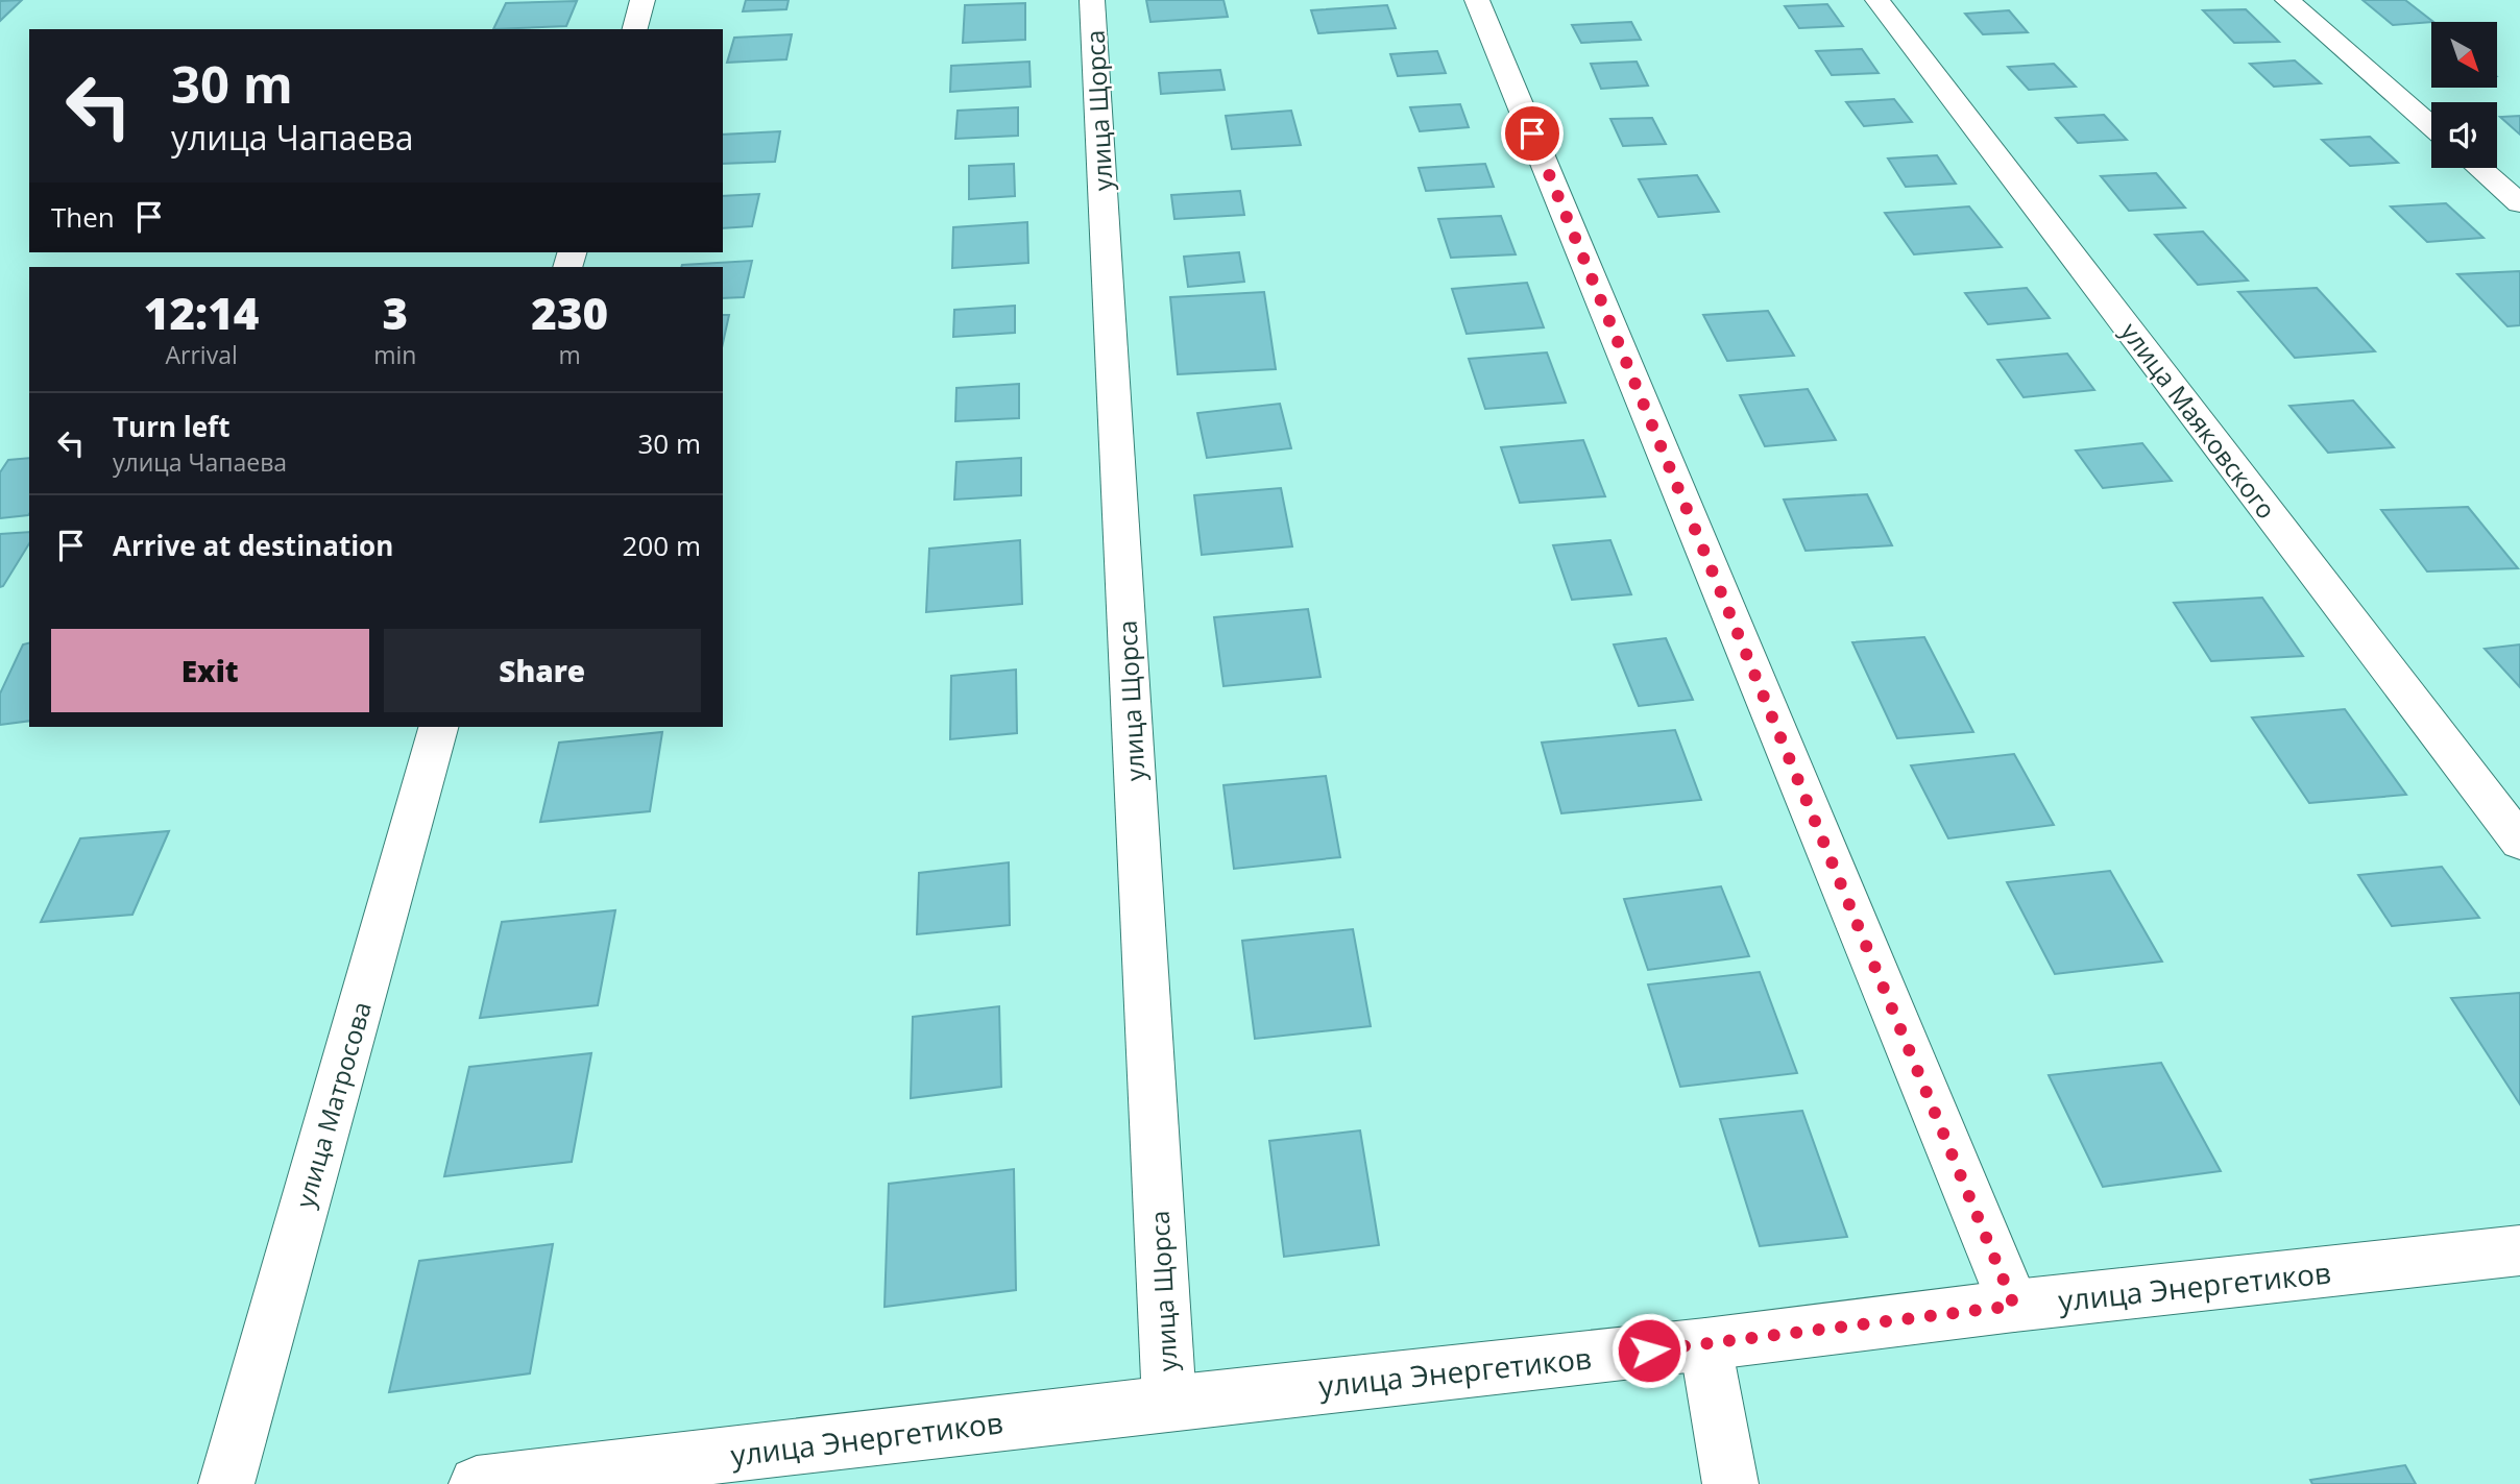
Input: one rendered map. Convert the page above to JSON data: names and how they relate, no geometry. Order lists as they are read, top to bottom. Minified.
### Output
{"streets":{"street":["улица Щорса","улица Маяковского","улица Матросова","улица Энергетиков"]},"crossings":[["улица Щорса","улица Энергетиков"]],"north":"bottom right","page":{"turn":["30 m","улица Чапаева"],"then":"Then","eta":["12:14","Arrival","3","min","230","m"],"list":[{"name":"Turn left","note":"улица Чапаева","value":"30 m"},{"name":"Arrive at destination","value":"200 m"}],"buttons":["Exit","Share"]}}
